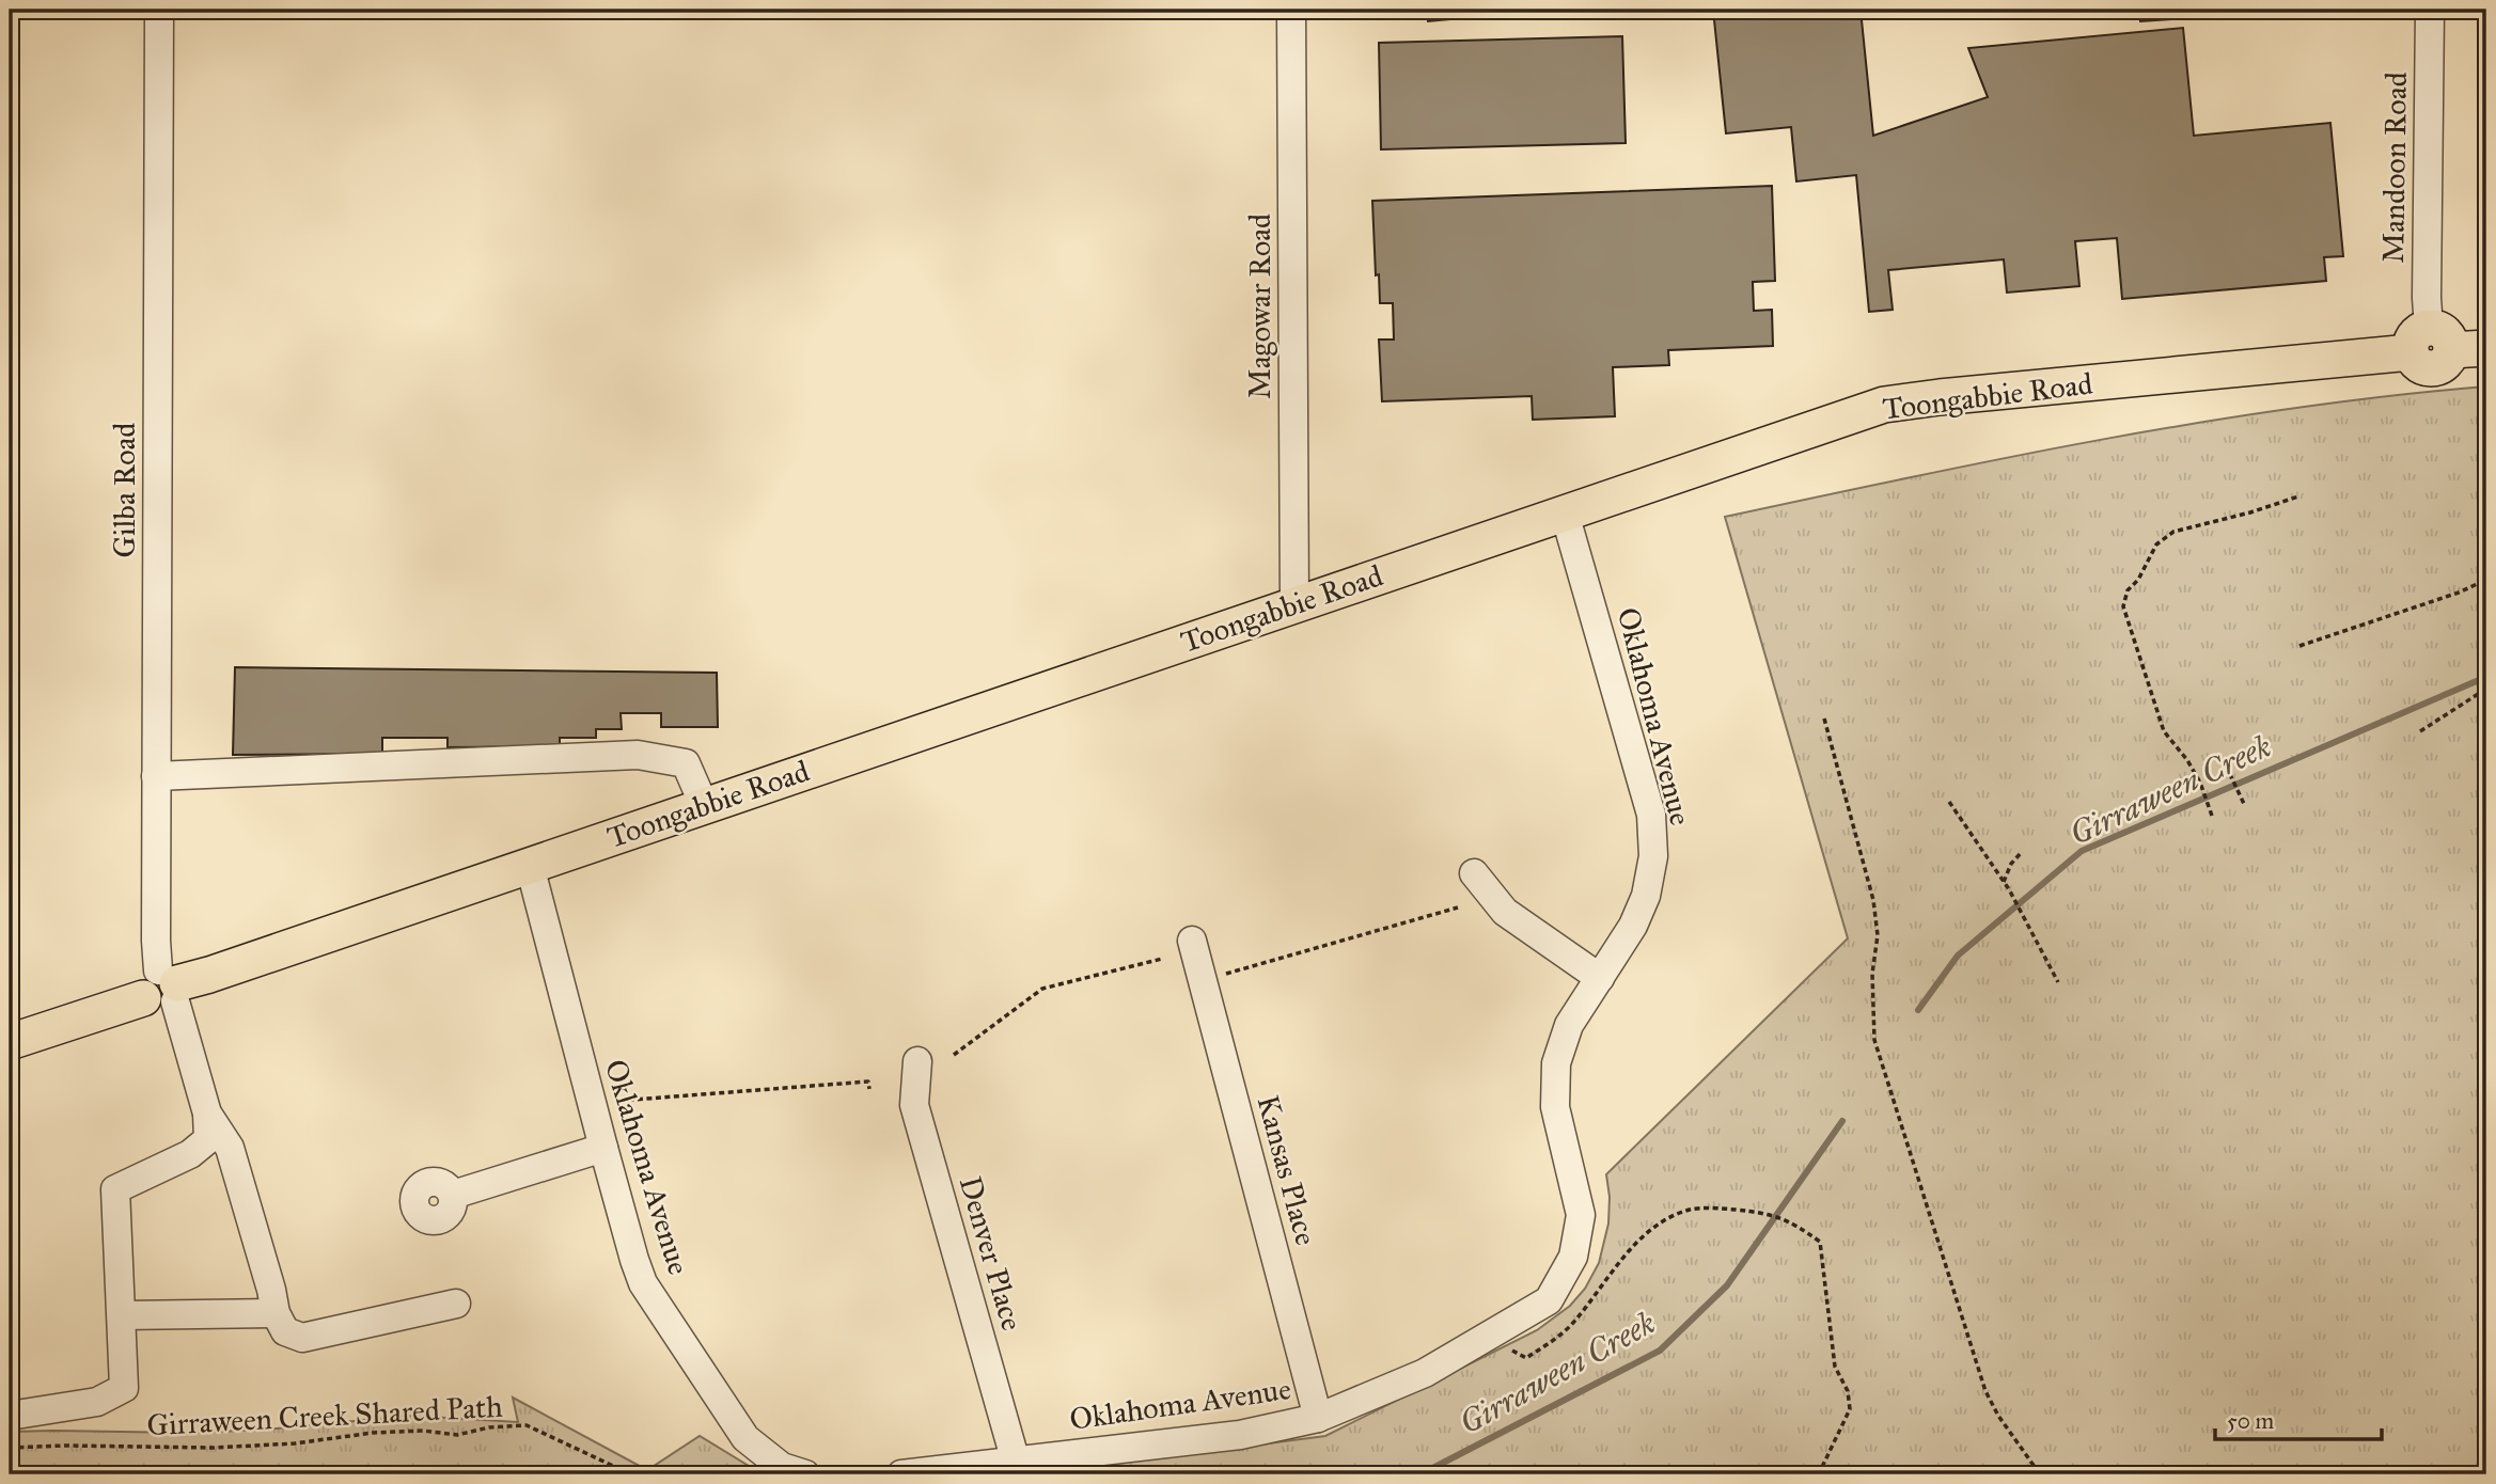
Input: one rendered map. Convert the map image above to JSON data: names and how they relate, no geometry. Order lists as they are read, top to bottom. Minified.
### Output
{"streets":{"main road":["Toongabbie Road"],"street":["Mandoon Road","Magowar Road","Gilba Road","Oklahoma Avenue","Kansas Place","Denver Place"],"path":["Girraween Creek Shared Path"]},"crossings":[["Mandoon Road","Toongabbie Road"],["Magowar Road","Toongabbie Road"],["Toongabbie Road","Gilba Road"],["Toongabbie Road","Oklahoma Avenue"],["Oklahoma Avenue","Kansas Place"],["Oklahoma Avenue","Denver Place"]],"water":["Girraween Creek"],"scale_bar":"50 m"}
